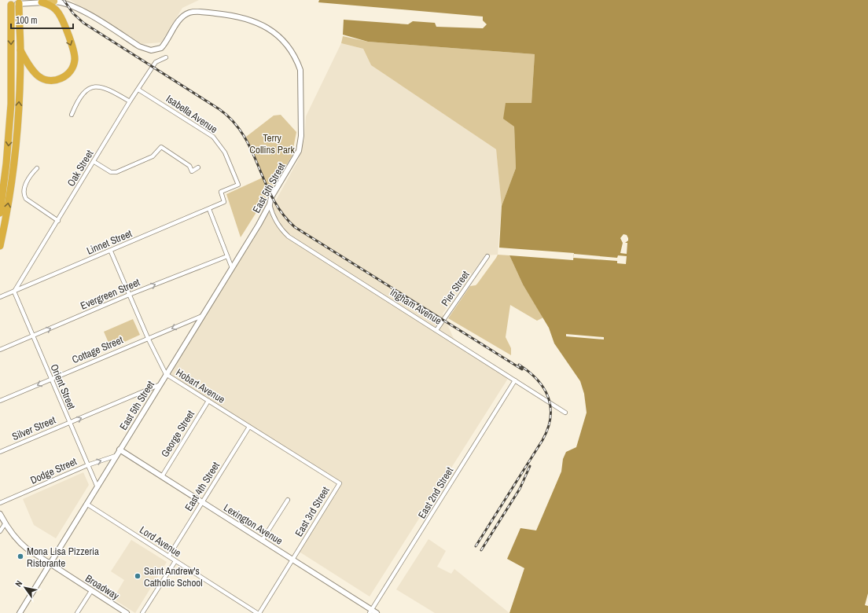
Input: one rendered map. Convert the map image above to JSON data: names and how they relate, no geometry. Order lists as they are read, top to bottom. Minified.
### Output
{"streets":{"street":["Isabella Avenue","Oak Street","East 5th Street","Linnet Street","Pier Street","Evergreen Street","Ingham Avenue","Cottage Street","Hobart Avenue","Orient Street","Silver Street","George Street","Dodge Street","East 4th Street","East 2nd Street","East 3rd Street","Lexington Avenue","Lord Avenue","Broadway"]},"crossings":[["Isabella Avenue","Oak Street"],["Isabella Avenue","Linnet Street"],["Oak Street","Linnet Street"],["Oak Street","Orient Street"],["East 5th Street","Ingham Avenue"],["East 5th Street","Cottage Street"],["East 5th Street","Hobart Avenue"],["East 5th Street","Orient Street"],["East 5th Street","Silver Street"],["East 5th Street","Dodge Street"],["East 5th Street","Lexington Avenue"],["East 5th Street","Lord Avenue"],["East 5th Street","Broadway"],["Linnet Street","Hobart Avenue"],["Linnet Street","Orient Street"],["Pier Street","Ingham Avenue"],["Evergreen Street","Hobart Avenue"],["Evergreen Street","Orient Street"],["Ingham Avenue","East 2nd Street"],["Cottage Street","Hobart Avenue"],["Cottage Street","Orient Street"],["Hobart Avenue","George Street"],["Hobart Avenue","East 4th Street"],["Hobart Avenue","East 3rd Street"],["Orient Street","Silver Street"],["Orient Street","Dodge Street"],["George Street","Lexington Avenue"],["East 4th Street","Lexington Avenue"],["East 4th Street","Lord Avenue"],["East 2nd Street","Lexington Avenue"],["East 3rd Street","Lexington Avenue"],["East 3rd Street","Lord Avenue"]],"one_way":["Evergreen Street","Cottage Street","Silver Street"],"parks":["Terry Collins Park"],"places":["Mona Lisa Pizzeria Ristorante","Saint Andrew's Catholic School"],"scale_bar":"100 m","north":"top left"}
